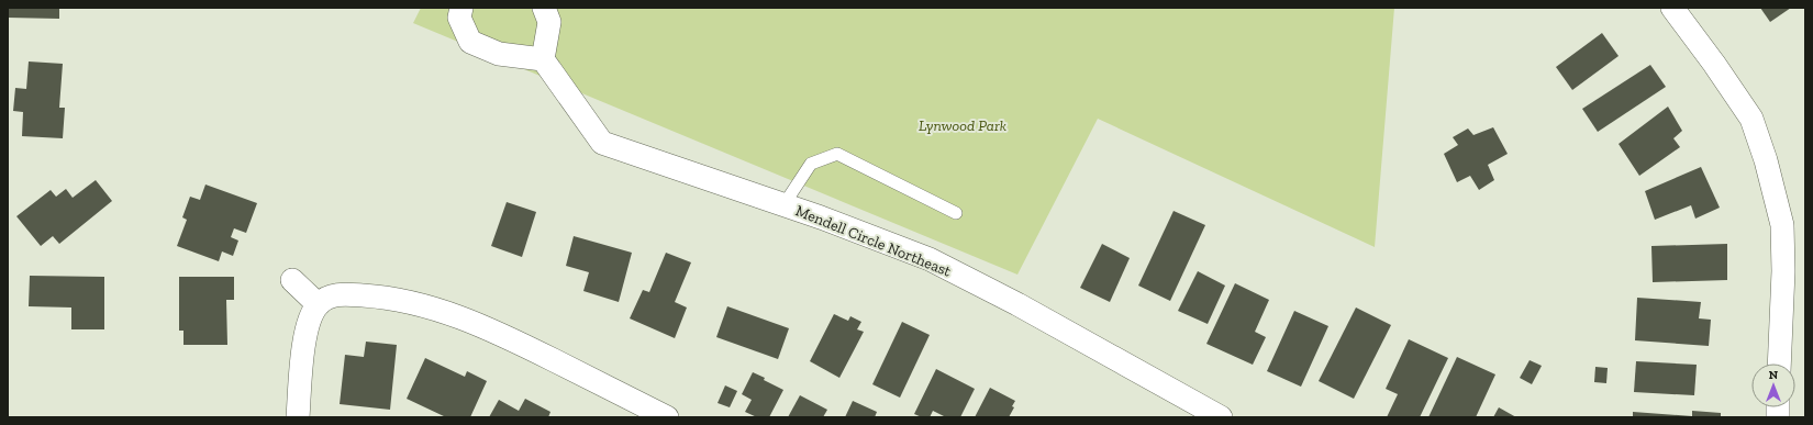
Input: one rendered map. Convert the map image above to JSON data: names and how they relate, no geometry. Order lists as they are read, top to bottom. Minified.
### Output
{"streets":{"street":["Mendell Circle Northeast"]},"parks":["Lynwood Park"],"north":"top"}
